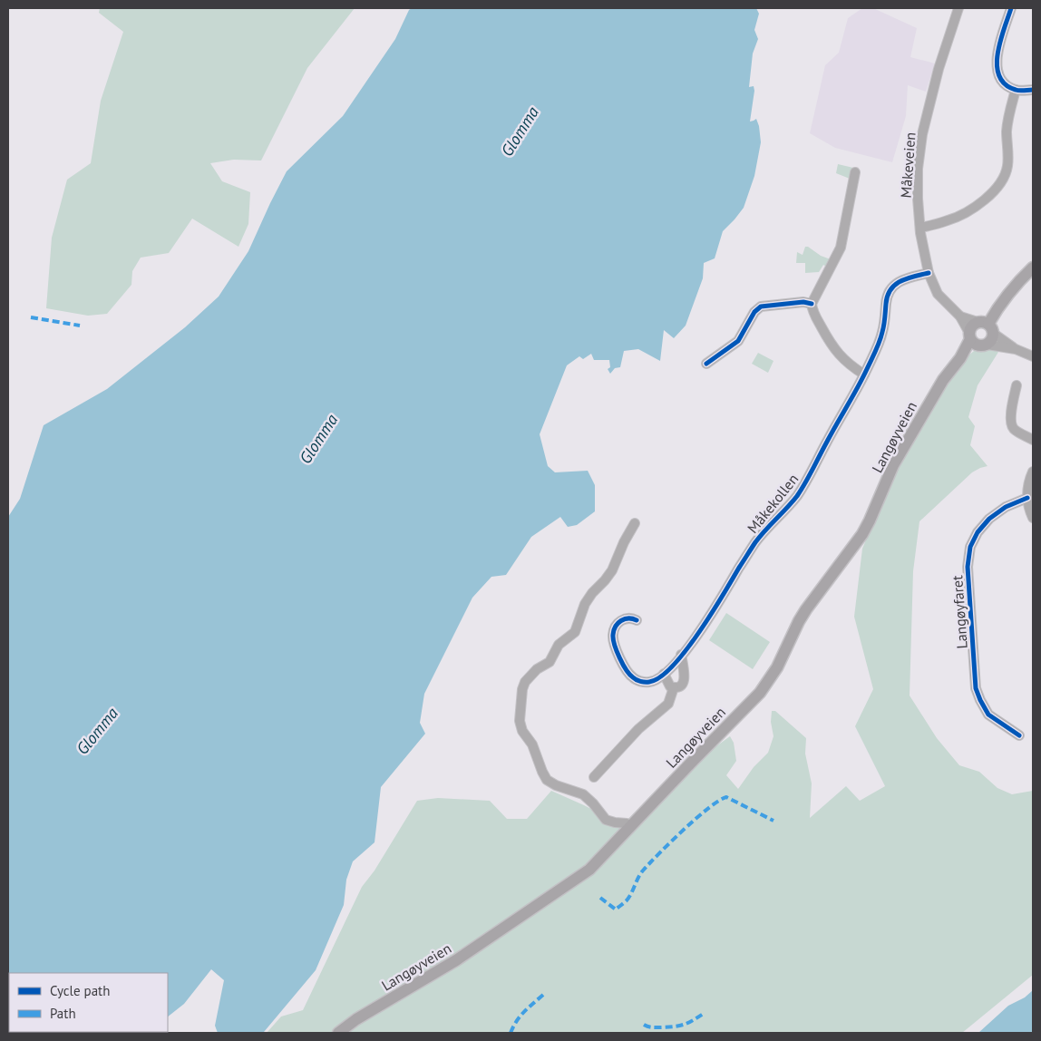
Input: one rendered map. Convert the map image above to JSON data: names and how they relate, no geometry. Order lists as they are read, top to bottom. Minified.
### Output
{"streets":{"main road":["Langøyveien"],"street":["Måkeveien","Måkekollen","Langøyfaret"]},"crossings":[["Måkeveien","Langøyveien"],["Måkeveien","Måkekollen"]],"water":["Glomma"],"legend":["Cycle path","Path"]}
